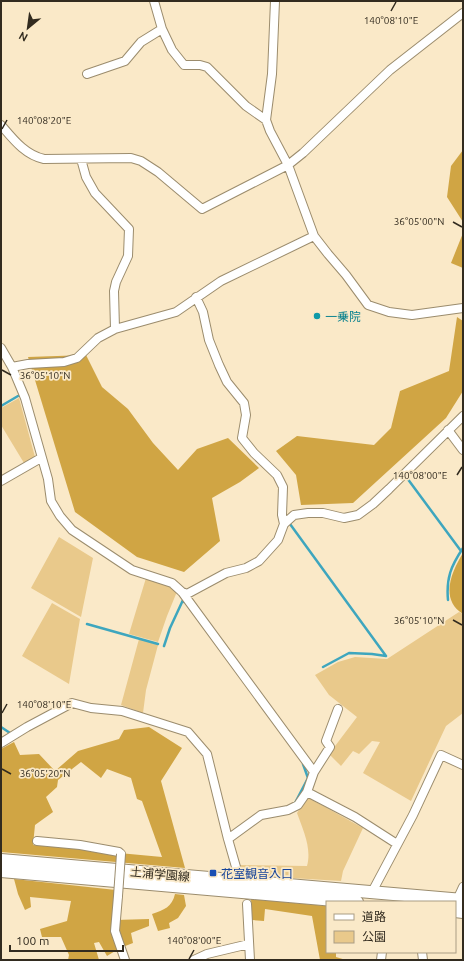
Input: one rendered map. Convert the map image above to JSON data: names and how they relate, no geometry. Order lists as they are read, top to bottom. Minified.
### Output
{"streets":{"main road":["土浦学園線"]},"places":{"other":["一乗院"],"transit":["花室観音入口"]},"legend":["道路","公園"],"scale_bar":"100 m","north":"bottom left","coordinates":["140°08'10\"E","140°08'20\"E","36°05'00\"N","36°05'10\"N","140°08'00\"E","36°05'20\"N"]}
